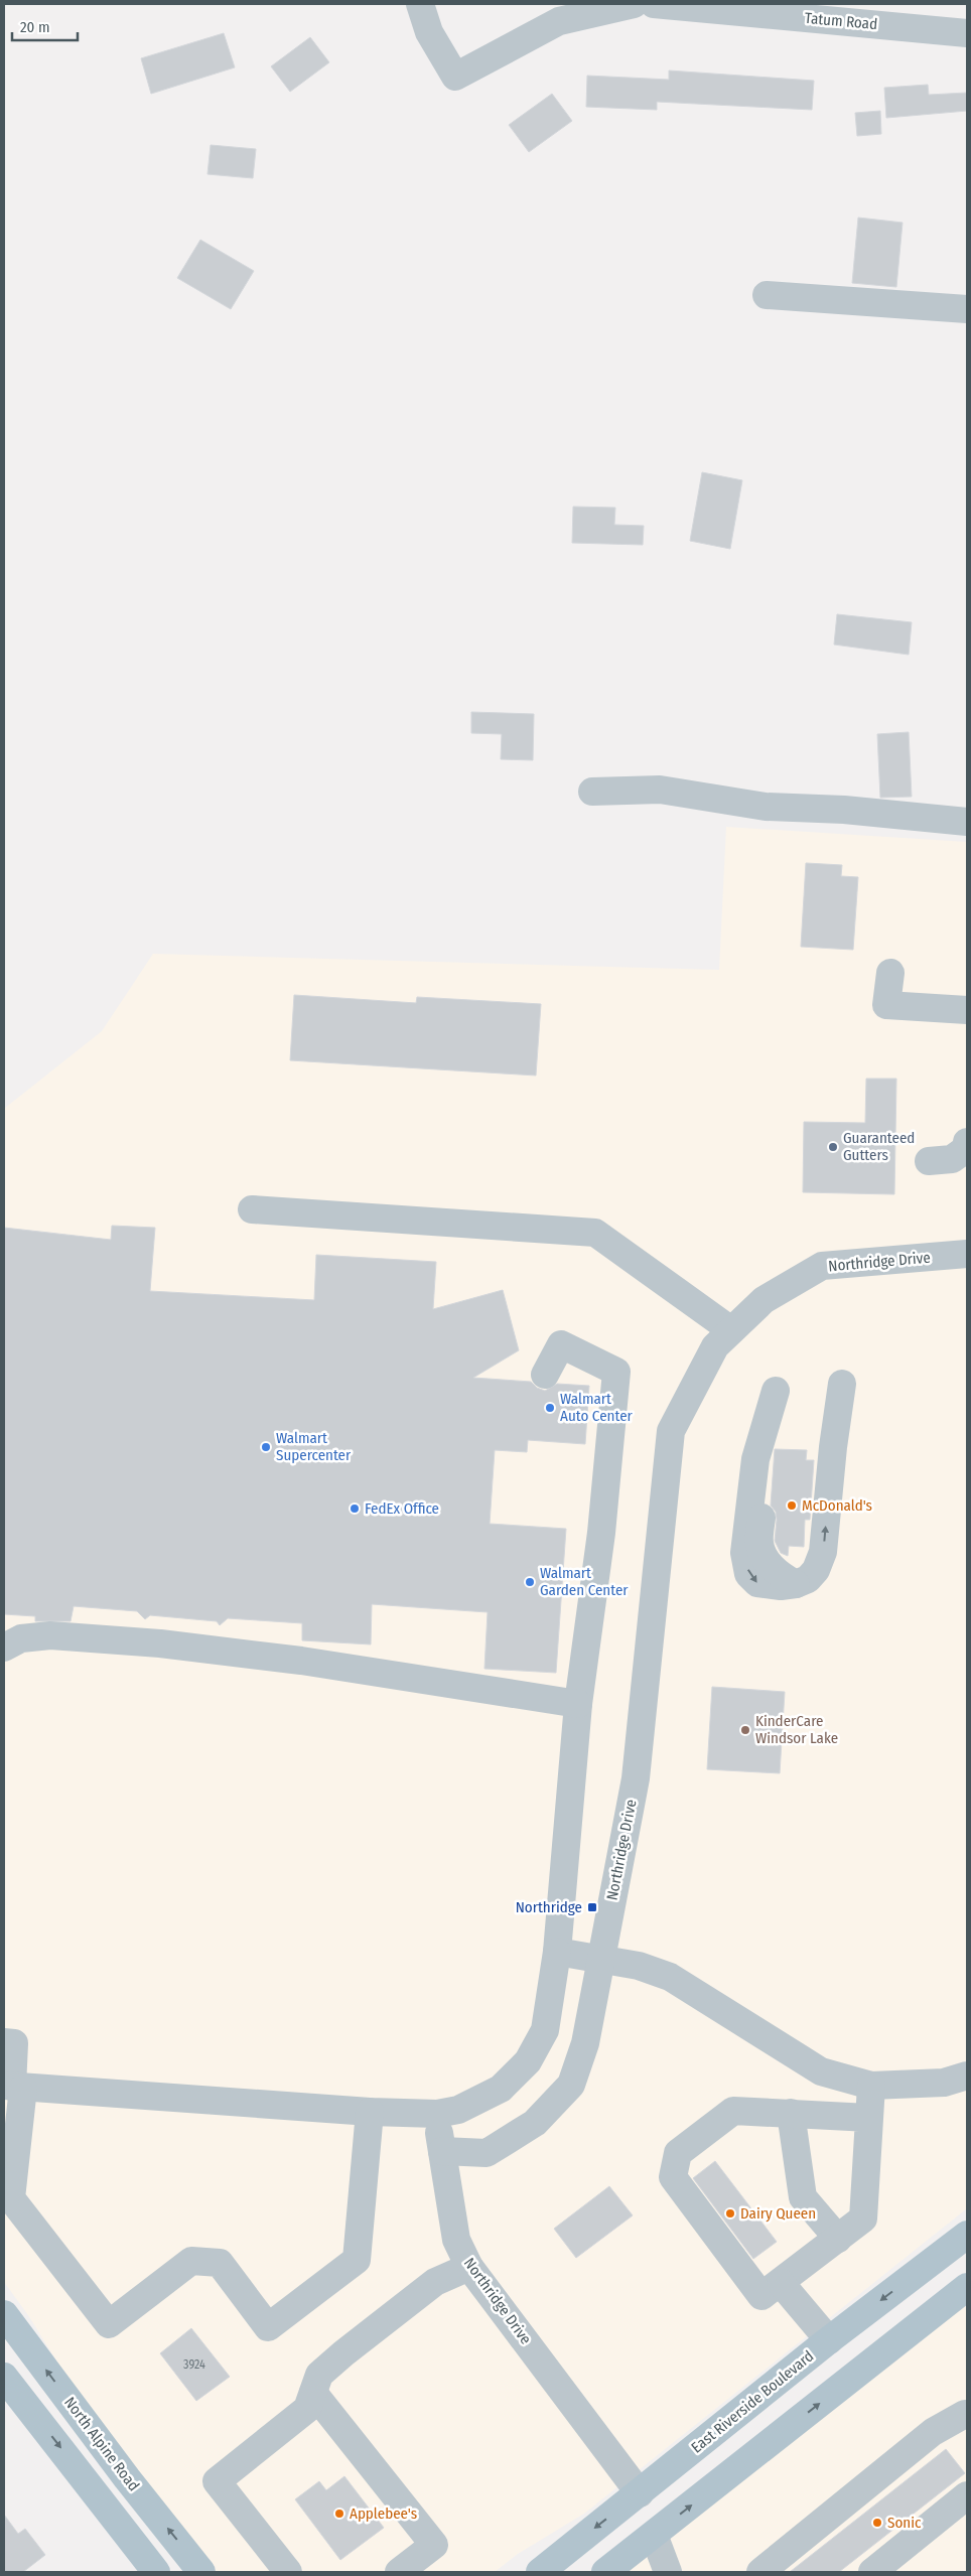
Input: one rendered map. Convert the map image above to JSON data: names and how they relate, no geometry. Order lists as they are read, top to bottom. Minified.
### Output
{"streets":{"main road":["East Riverside Boulevard","North Alpine Road"],"street":["Tatum Road","Northridge Drive"]},"crossings":[["Northridge Drive","East Riverside Boulevard"]],"places":{"other":["Guaranteed Gutters","Walmart Auto Center","Walmart Supercenter","McDonald's","FedEx Office","Walmart Garden Center","KinderCare Windsor Lake","Dairy Queen","Applebee's","Sonic"],"transit":["Northridge"]},"house_numbers":["3924"],"scale_bar":"20 m"}
